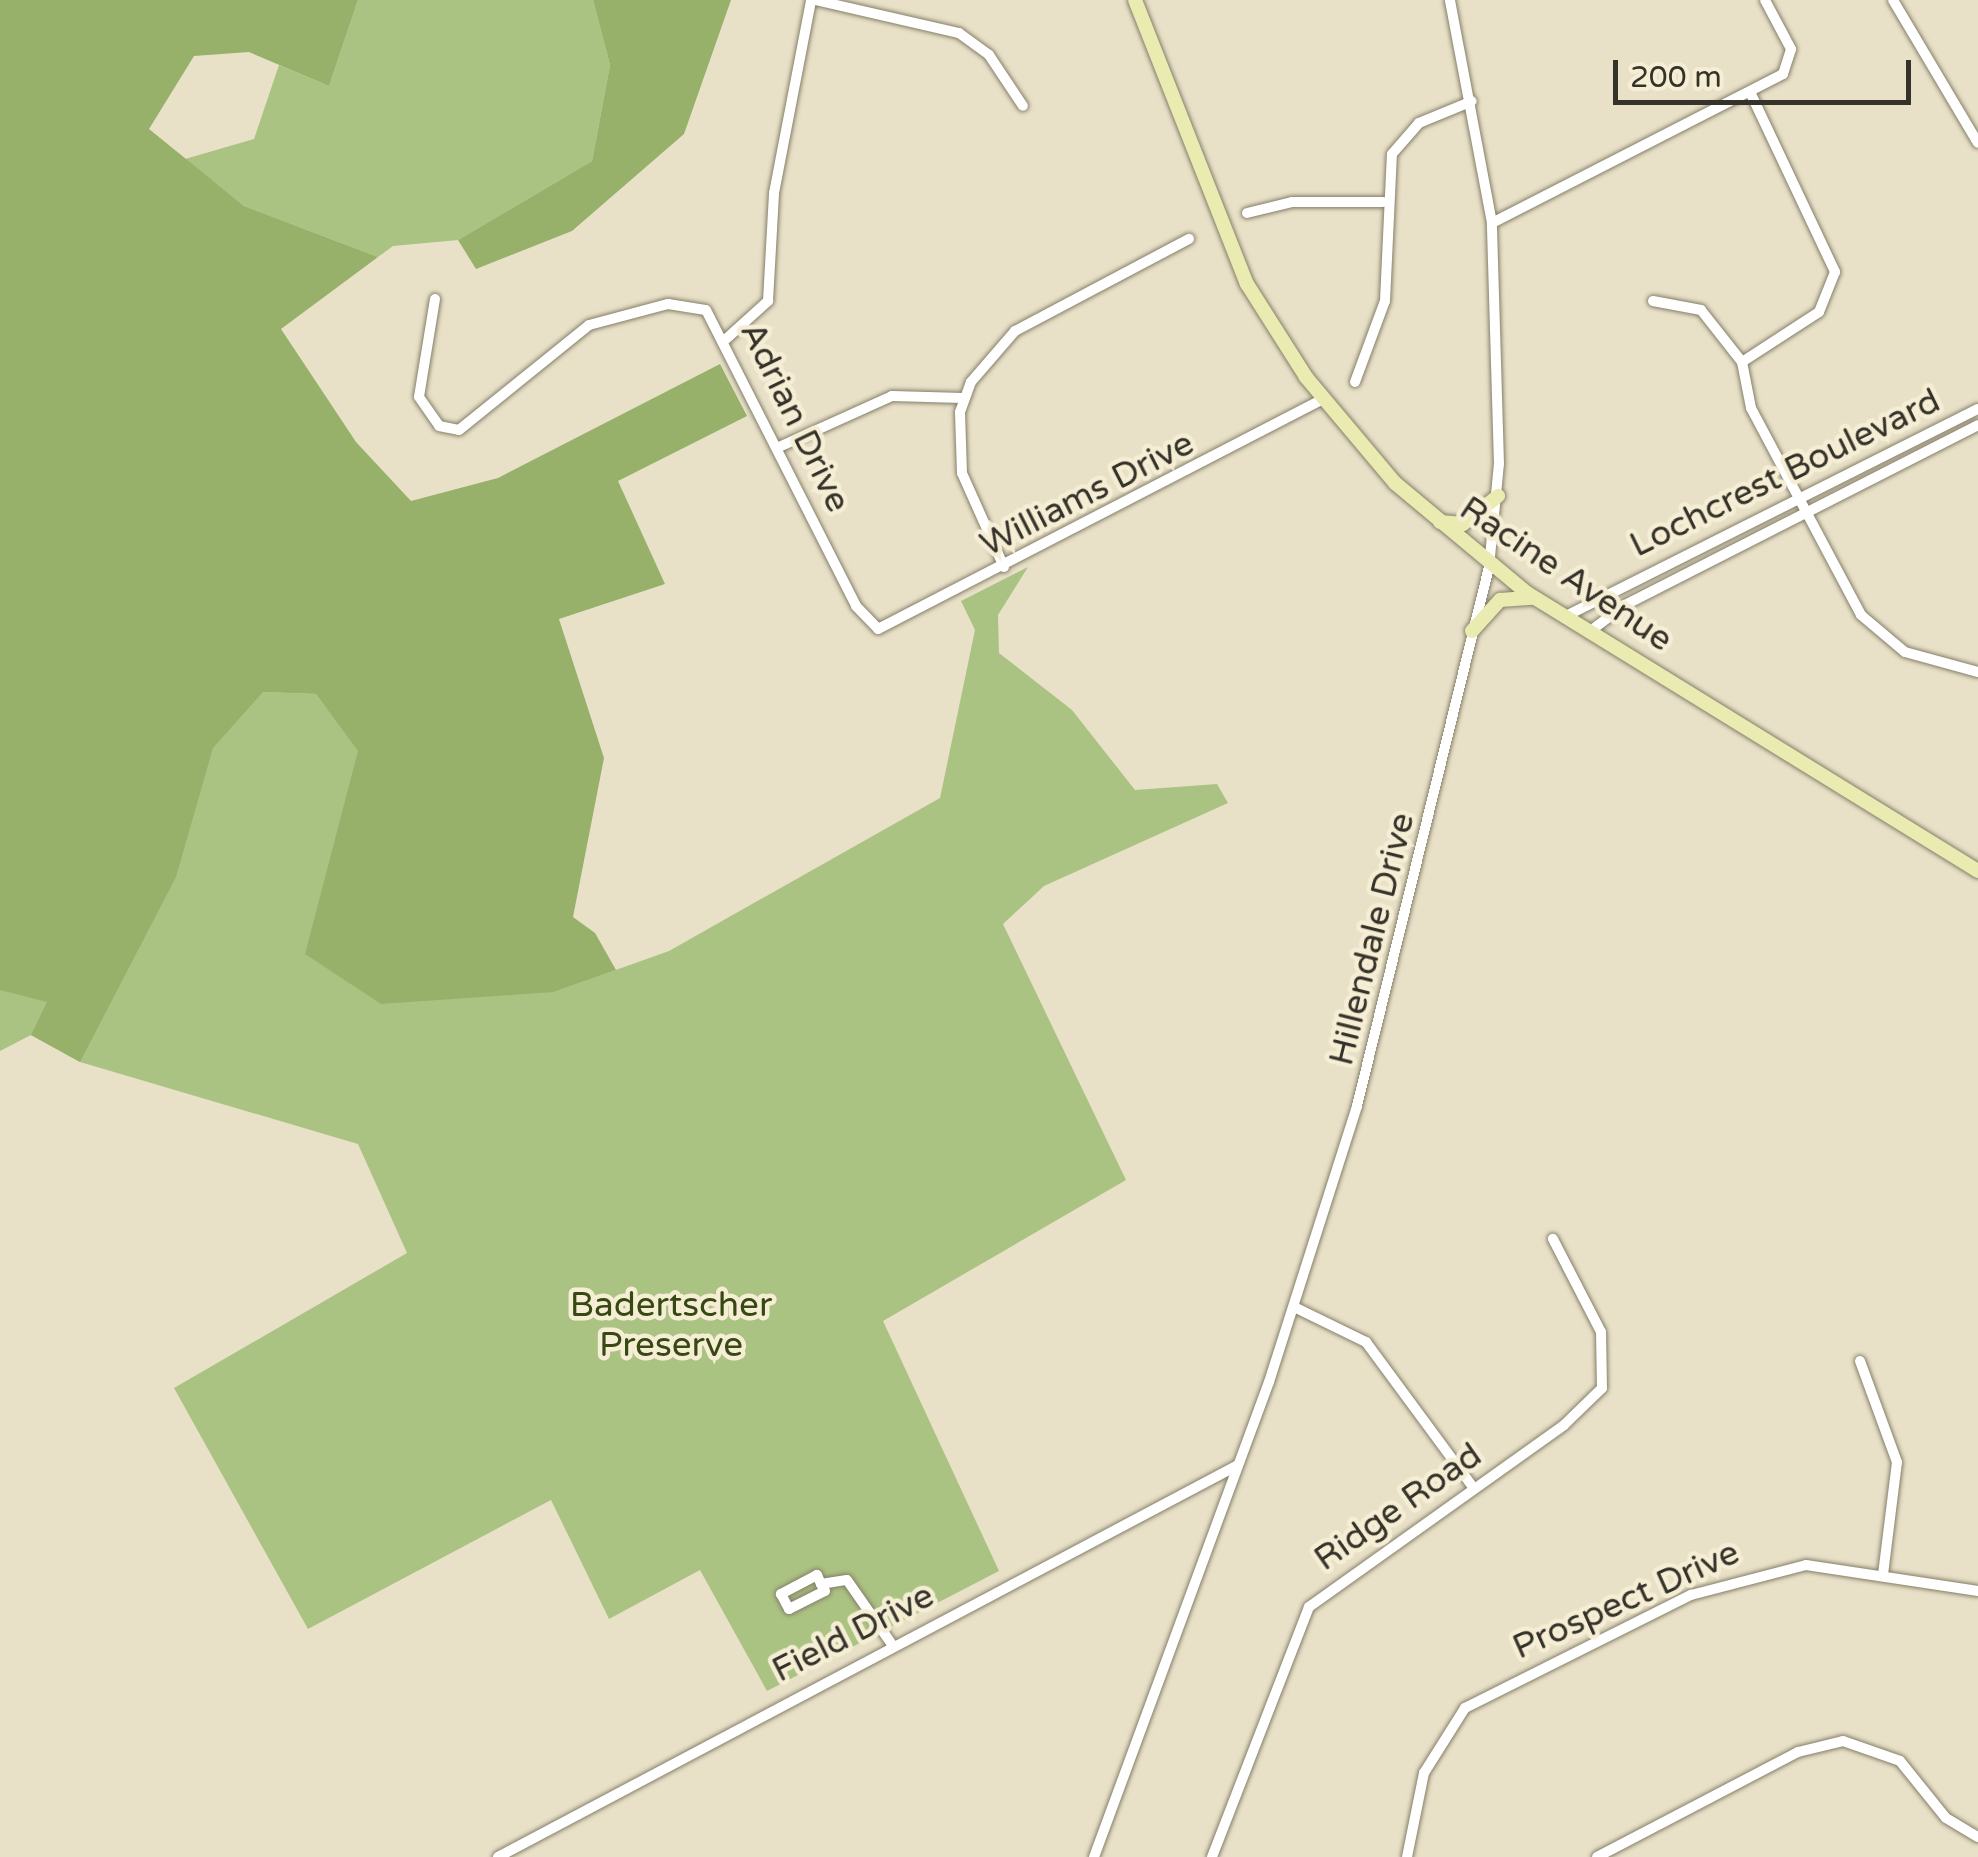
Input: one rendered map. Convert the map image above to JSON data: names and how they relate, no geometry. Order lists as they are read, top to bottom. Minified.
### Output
{"streets":{"main road":["Racine Avenue"],"street":["Adrian Drive","Lochcrest Boulevard","Williams Drive","Hillendale Drive","Ridge Road","Prospect Drive","Field Drive"]},"crossings":[["Adrian Drive","Williams Drive"],["Lochcrest Boulevard","Racine Avenue"],["Williams Drive","Racine Avenue"],["Racine Avenue","Hillendale Drive"],["Hillendale Drive","Field Drive"]],"parks":["Badertscher Preserve"],"scale_bar":"200 m"}
